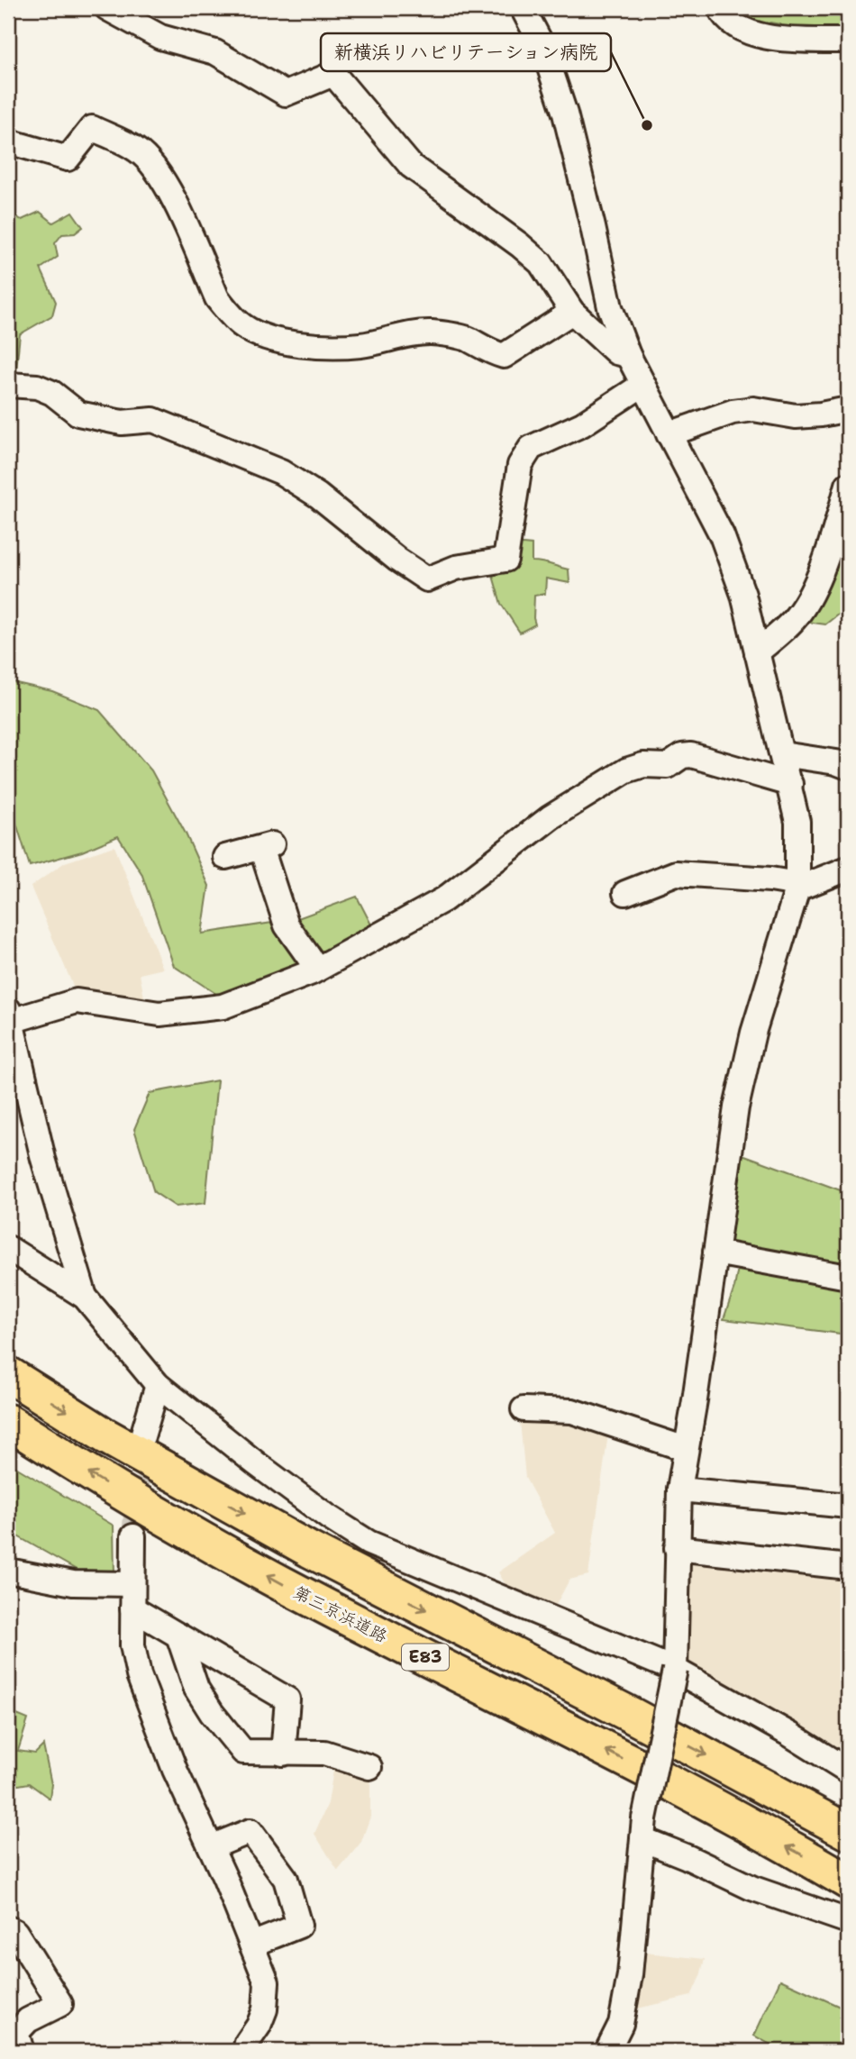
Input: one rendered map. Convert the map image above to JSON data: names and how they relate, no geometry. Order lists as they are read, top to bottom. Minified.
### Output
{"streets":{"highway":["第三京浜道路","E83"]},"places":["新横浜リハビリテーション病院"]}
